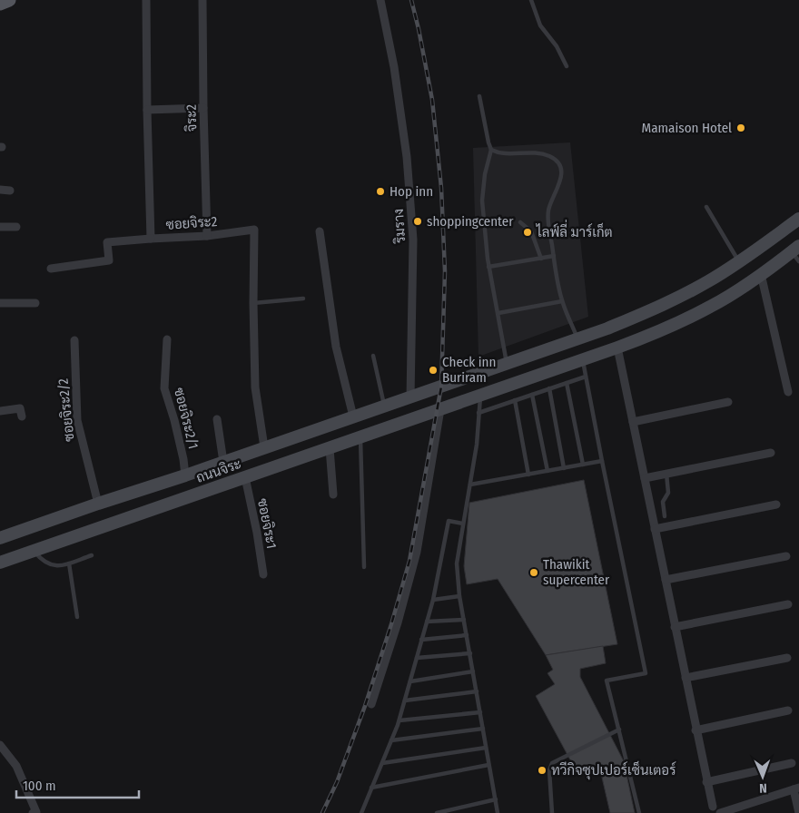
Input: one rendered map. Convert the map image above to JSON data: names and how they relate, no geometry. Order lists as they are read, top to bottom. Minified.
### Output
{"streets":{"main road":["ถนนจิระ"],"street":["จิระ2","ซอยจิระ2","ริมราง","ซอยจิระ2/2","ซอยจิระ2/1","ซอยจิระ1"]},"crossings":[["จิระ2","ซอยจิระ2"],["ซอยจิระ2","ถนนจิระ"],["ริมราง","ถนนจิระ"],["ซอยจิระ2/2","ถนนจิระ"],["ซอยจิระ2/1","ถนนจิระ"],["ถนนจิระ","ซอยจิระ1"]],"places":["Mamaison Hotel","Hop inn","shoppingcenter","ไลฟ์ลี่ มาร์เก็ต","Check inn Buriram","Thawikit supercenter","ทวีกิจซุปเปอร์เซ็นเตอร์"],"scale_bar":"100 m","north":"bottom"}
